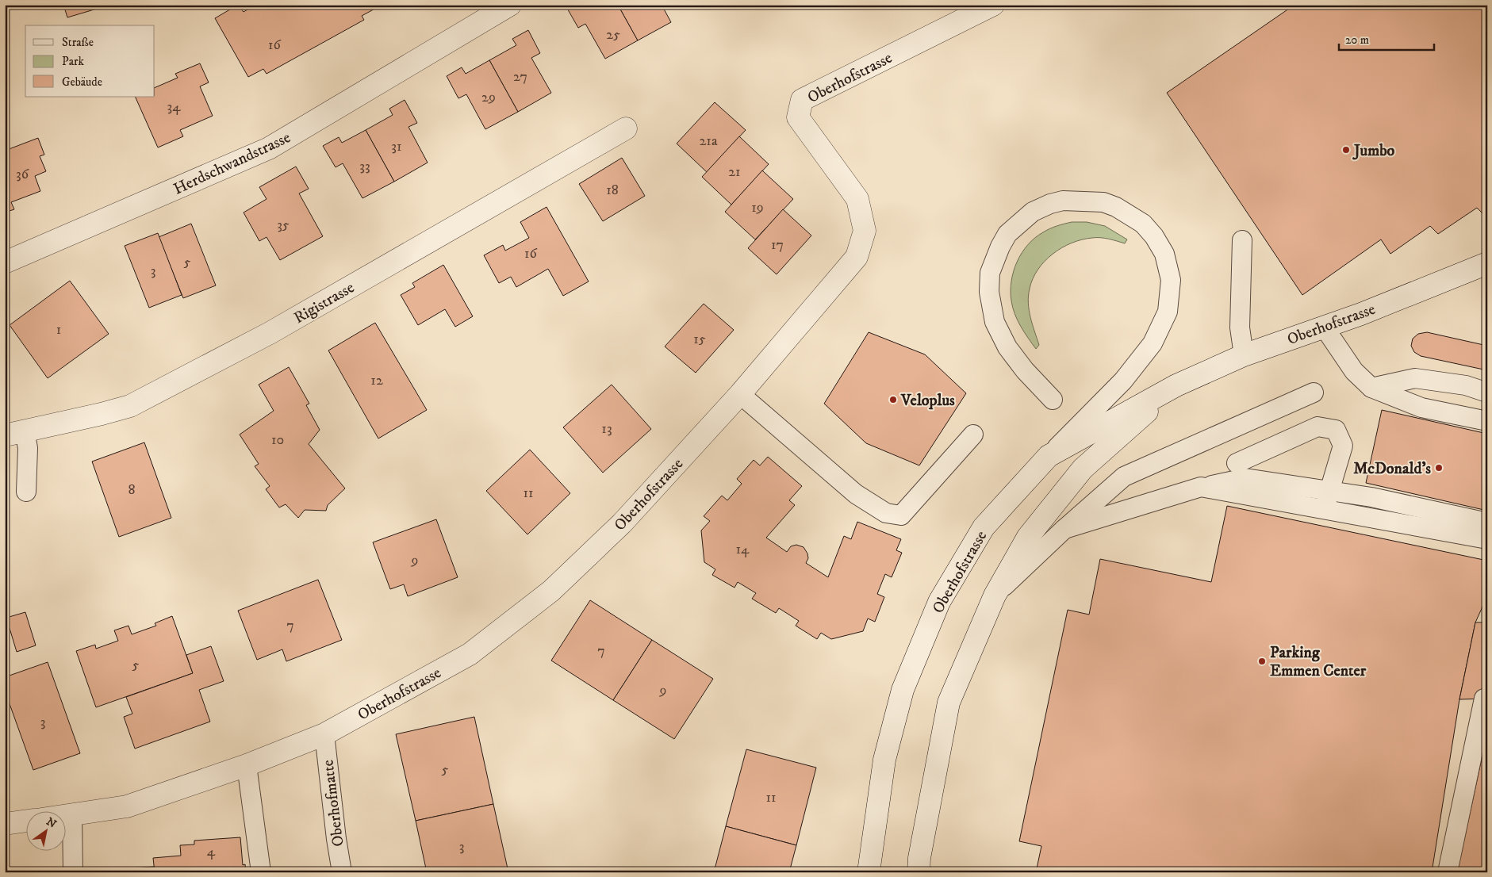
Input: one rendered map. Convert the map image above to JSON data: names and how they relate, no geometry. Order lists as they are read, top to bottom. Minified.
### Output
{"streets":{"street":["Oberhofstrasse","Herdschwandstrasse","Rigistrasse"],"lane":["Oberhofmatte"]},"crossings":[["Oberhofstrasse","Oberhofmatte"]],"places":["Jumbo","Veloplus","McDonald's","Parking Emmen Center"],"house_numbers":["25","16","27","29","34","21a","31","33","21","36","18","19","35","17","16","5","3","1","15","12","13","10","8","11","14","9","7","7","5","9","3","5","11","3","4"],"legend":["Straße","Park","Gebäude"],"scale_bar":"20 m","north":"top right"}
